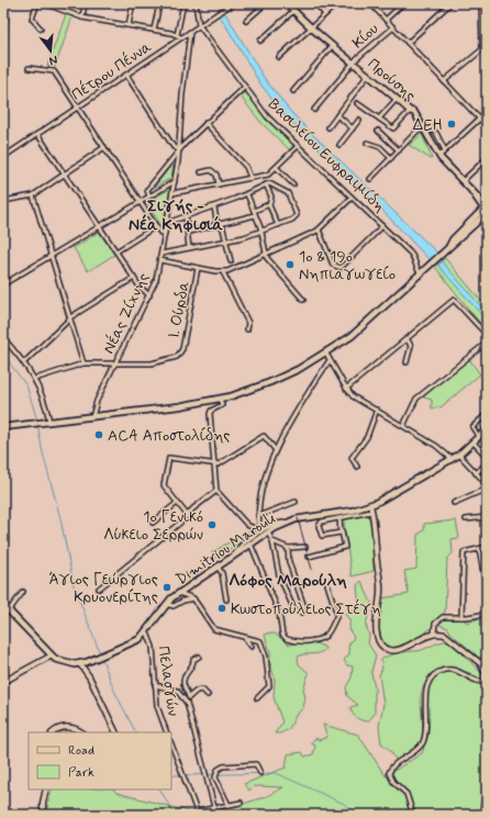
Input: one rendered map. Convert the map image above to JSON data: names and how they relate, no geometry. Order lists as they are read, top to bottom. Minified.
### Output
{"streets":{"main road":["Προύσης","Dimitriou Marouli"],"street":["Κίου","Πέτρου Πέννα","Βασιλείου Ευφραιμίδη","Ι. Ούρδα","Νέας Ζίχνης","Πελασγών"]},"crossings":[["Κίου","Προύσης"],["Πέτρου Πέννα","Βασιλείου Ευφραιμίδη"],["Πέτρου Πέννα","Νέας Ζίχνης"],["Ι. Ούρδα","Νέας Ζίχνης"],["Dimitriou Marouli","Πελασγών"]],"districts":["Σιγής - Νέα Κηφισιά","Λόφος Μαρούλη"],"places":["ΔΕΗ","1ο & 19ο Νηπιαγωγείο","ACA Αποστολίδης","1ο Γενικό Λύκειο Σερρών","Άγιος Γεώργιος Κρυονερίτης","Κωστοπούλειος Στέγη"],"legend":["Road","Park"],"north":"bottom"}
